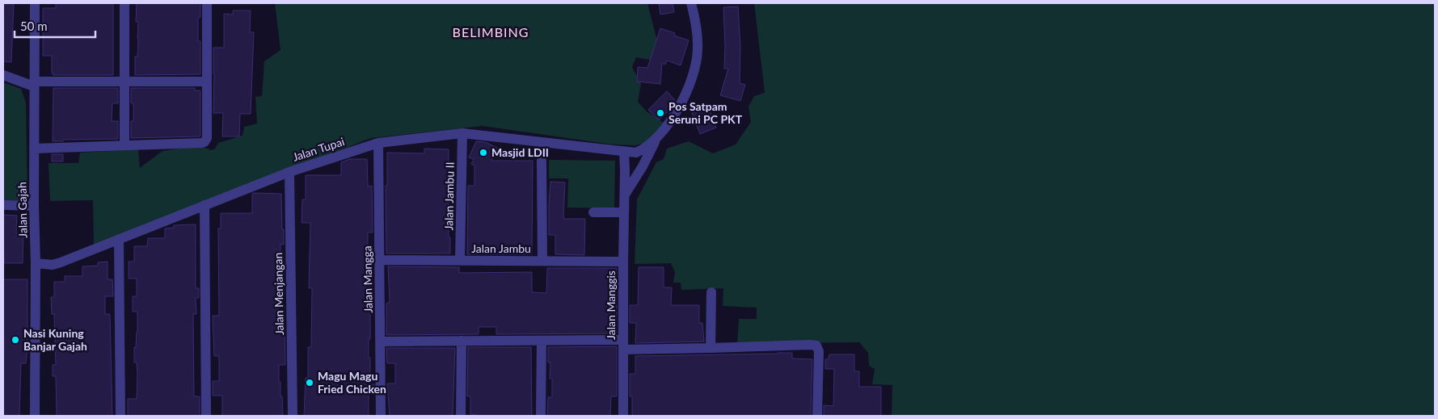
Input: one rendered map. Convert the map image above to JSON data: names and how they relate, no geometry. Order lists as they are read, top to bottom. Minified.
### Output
{"streets":{"street":["Jalan Tupai","Jalan Jambu II","Jalan Gajah","Jalan Jambu","Jalan Mangga","Jalan Menjangan","Jalan Manggis"]},"crossings":[["Jalan Tupai","Jalan Jambu II"],["Jalan Tupai","Jalan Gajah"],["Jalan Tupai","Jalan Mangga"],["Jalan Tupai","Jalan Menjangan"],["Jalan Tupai","Jalan Manggis"],["Jalan Jambu II","Jalan Jambu"],["Jalan Jambu","Jalan Mangga"],["Jalan Jambu","Jalan Manggis"]],"districts":["BELIMBING"],"places":["Pos Satpam Seruni PC PKT","Masjid LDII","Nasi Kuning Banjar Gajah","Magu Magu Fried Chicken"],"scale_bar":"50 m"}
